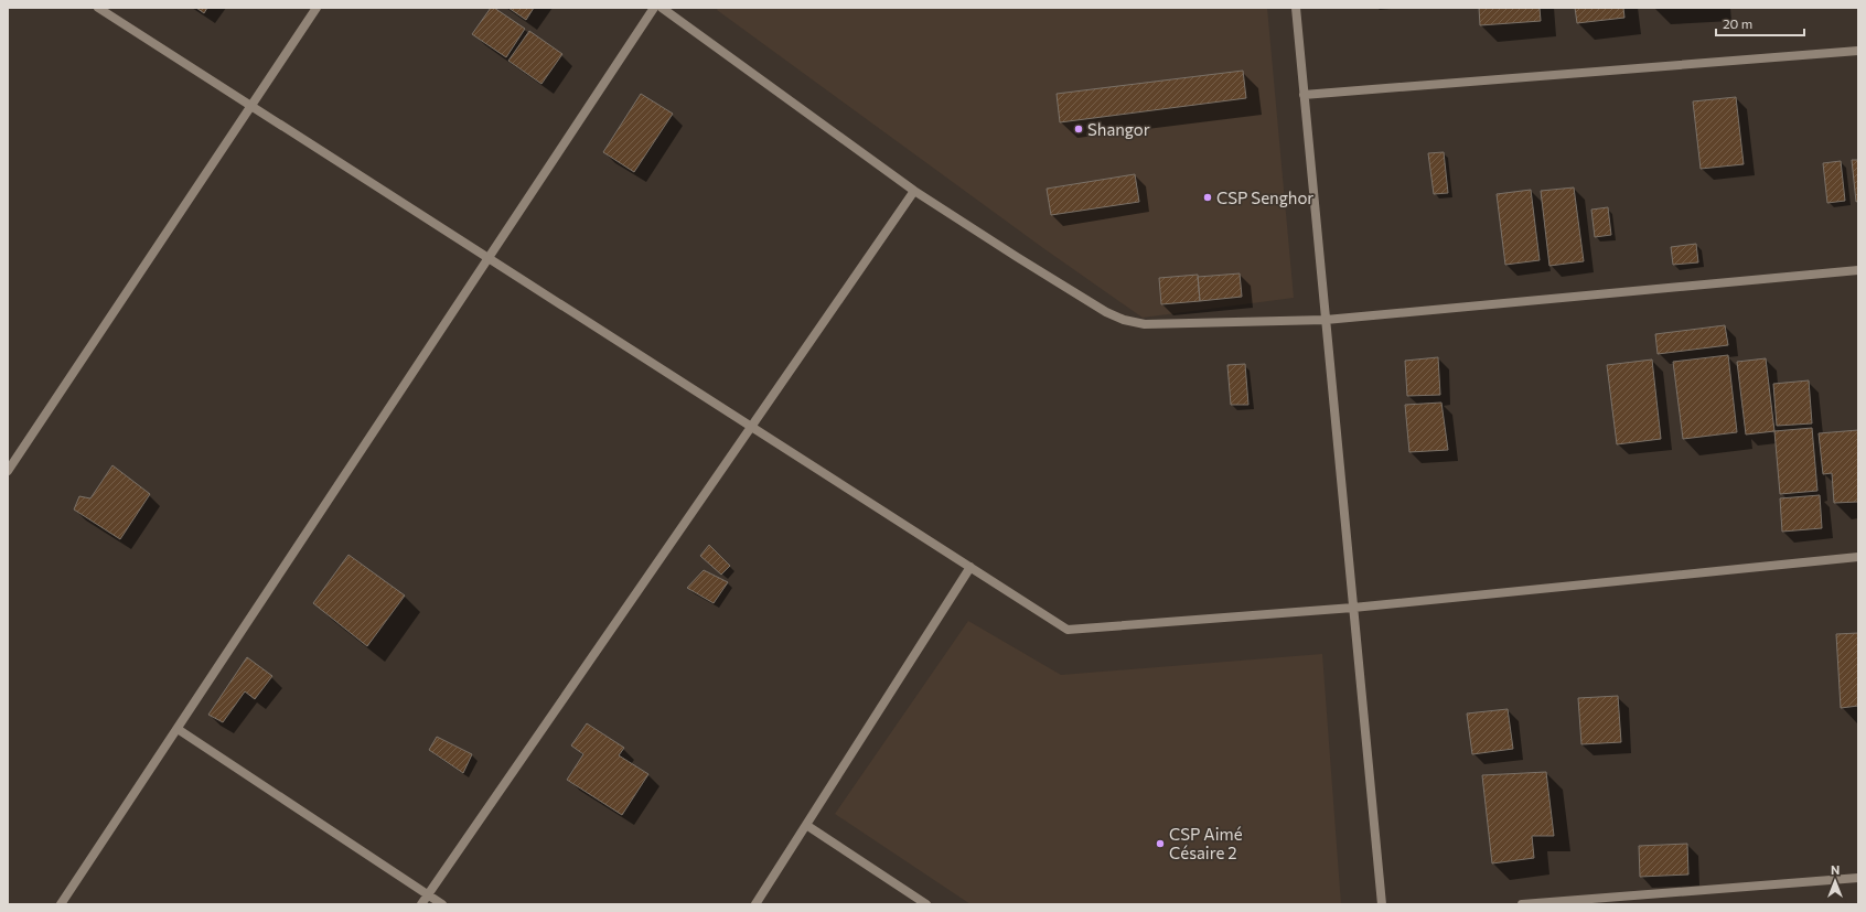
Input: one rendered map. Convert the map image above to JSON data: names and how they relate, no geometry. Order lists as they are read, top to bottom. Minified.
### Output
{"places":["Shangor","CSP Senghor","CSP Aimé Césaire 2"],"scale_bar":"20 m","north":"top"}
